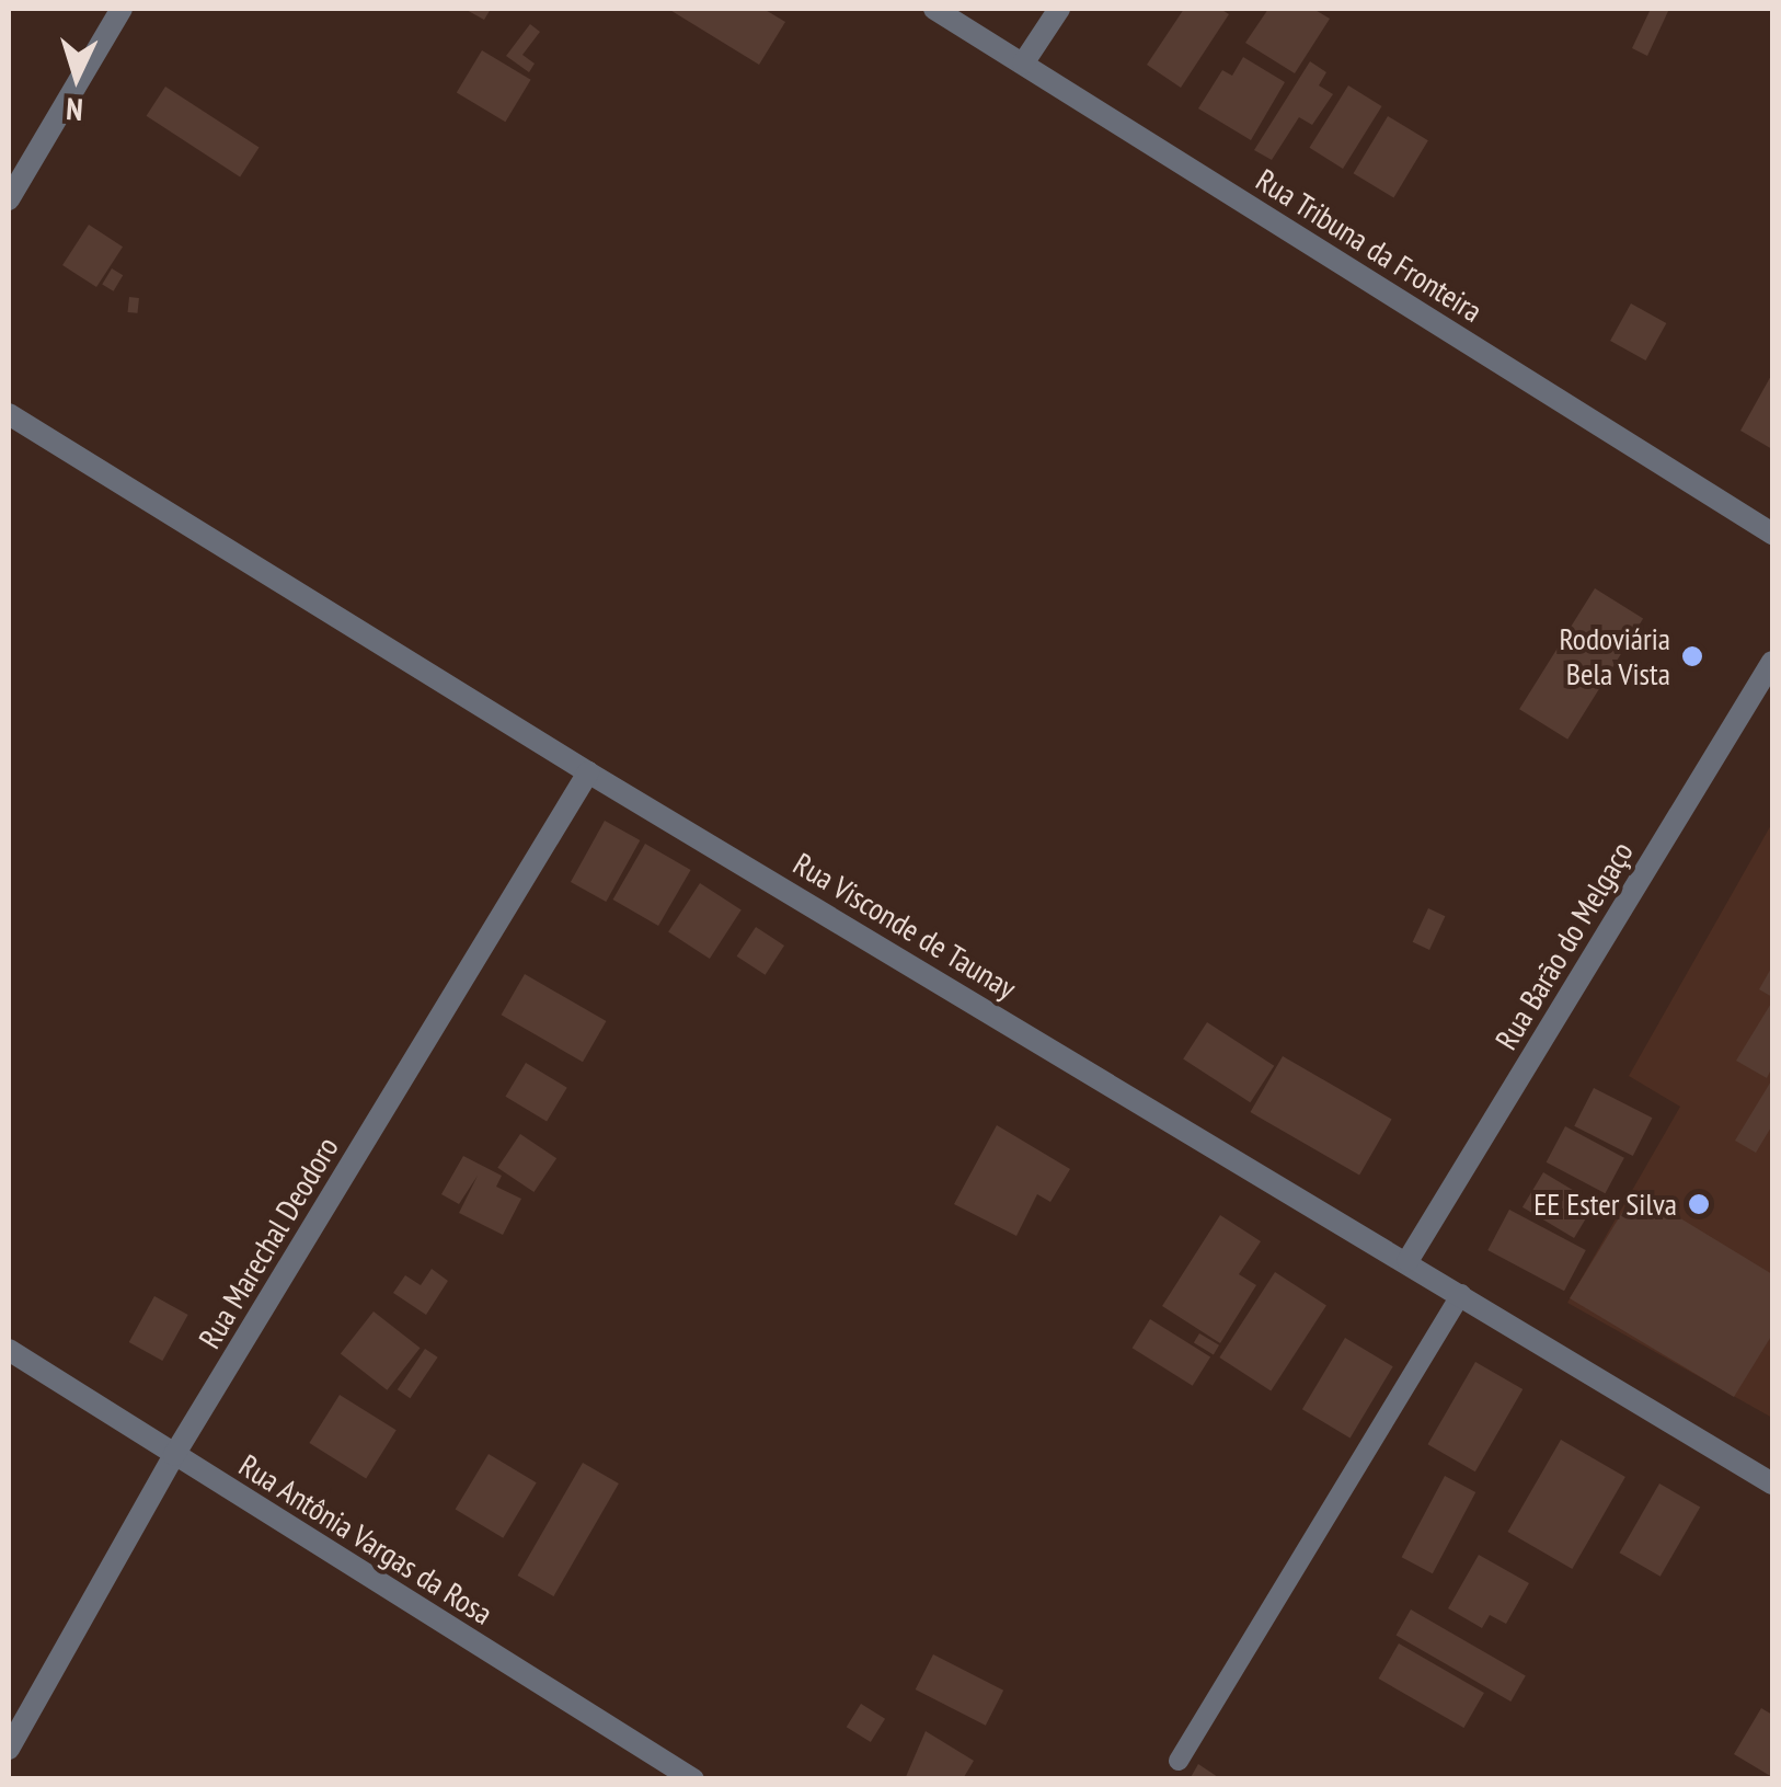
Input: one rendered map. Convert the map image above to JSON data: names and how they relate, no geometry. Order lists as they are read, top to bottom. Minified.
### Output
{"streets":{"street":["Rua Tribuna da Fronteira","Rua Visconde de Taunay","Rua Barão do Melgaço","Rua Marechal Deodoro","Rua Antônia Vargas da Rosa"]},"crossings":[["Rua Visconde de Taunay","Rua Barão do Melgaço"],["Rua Visconde de Taunay","Rua Marechal Deodoro"],["Rua Marechal Deodoro","Rua Antônia Vargas da Rosa"]],"places":["Rodoviária Bela Vista","EE Ester Silva"],"north":"bottom"}
